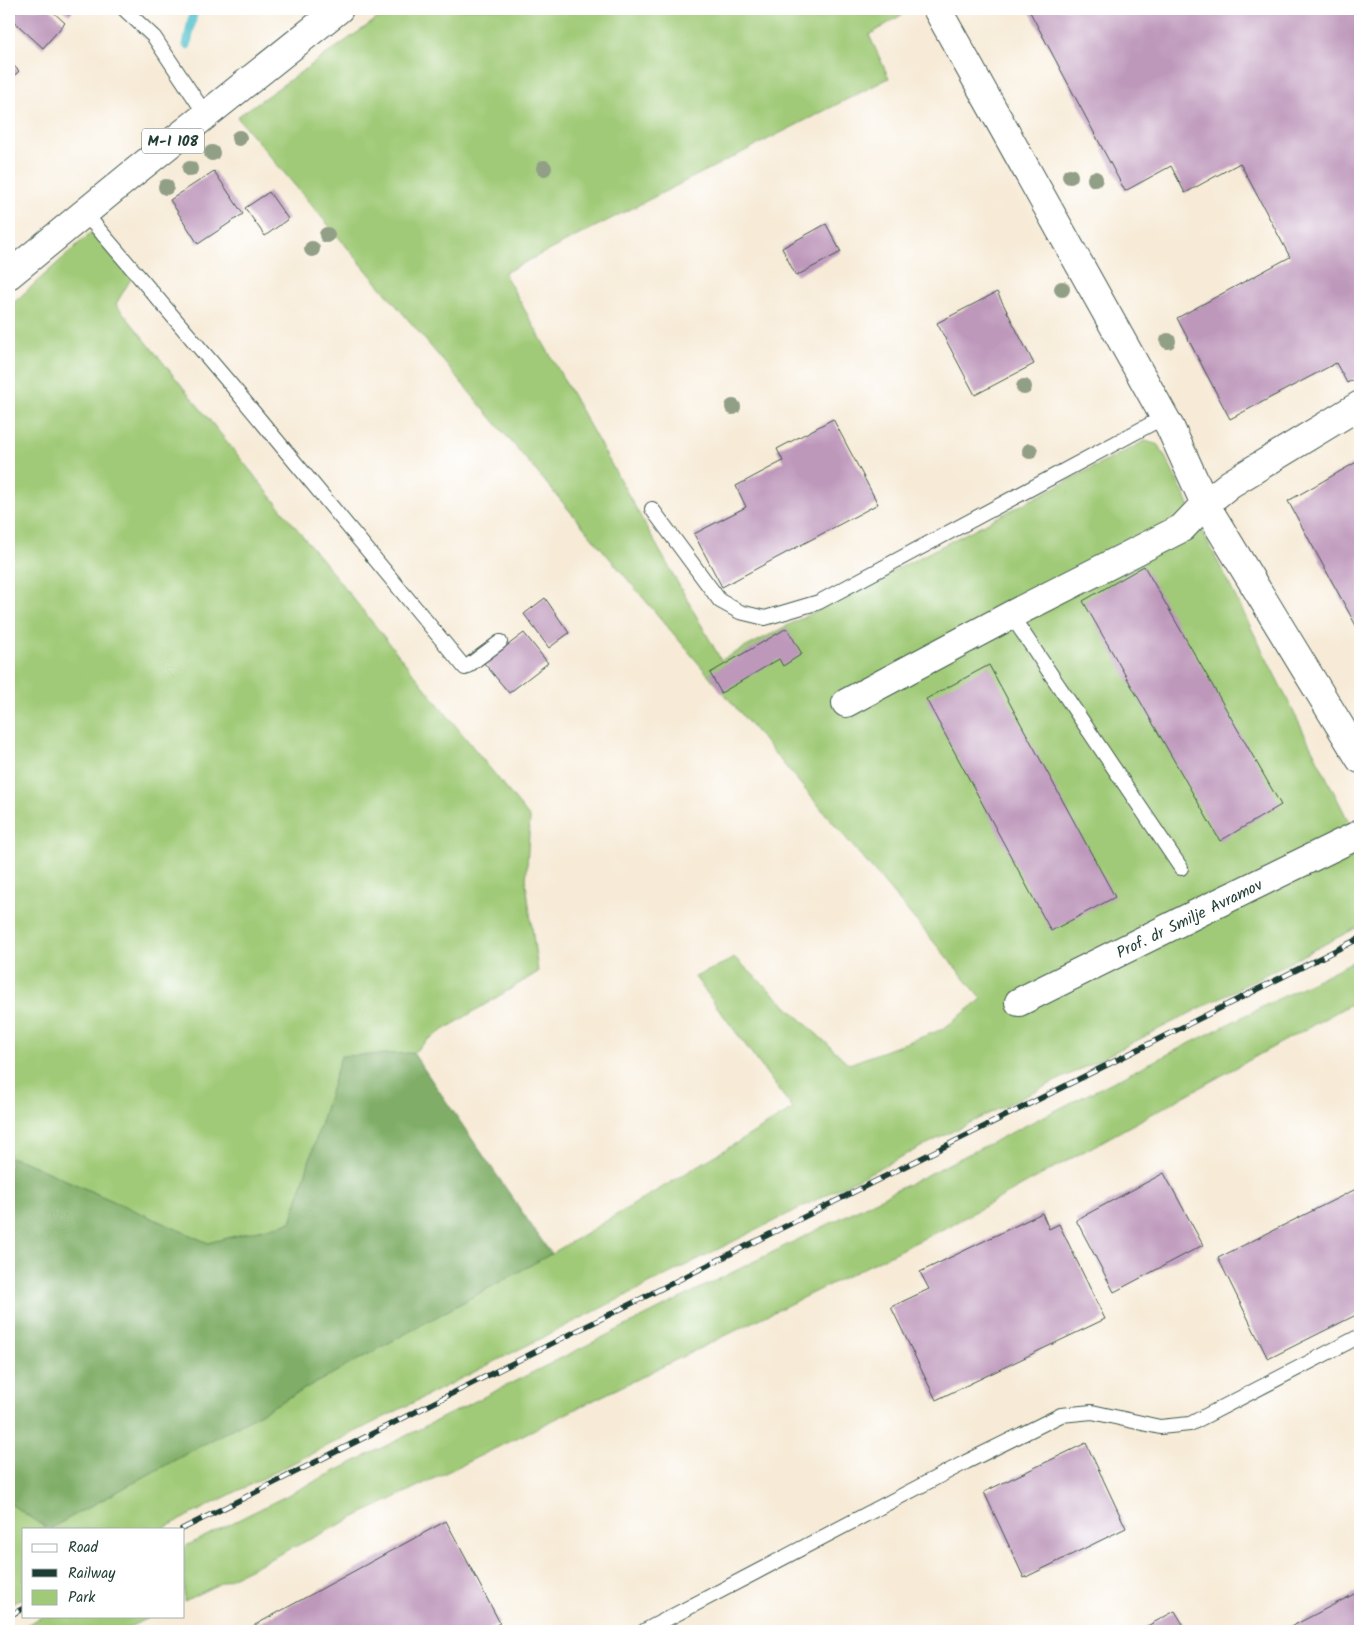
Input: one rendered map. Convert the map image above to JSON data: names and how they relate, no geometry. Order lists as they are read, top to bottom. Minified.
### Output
{"streets":{"street":["M-I 108","Prof. dr Smilje Avramov"]},"legend":["Road","Railway","Park"]}
